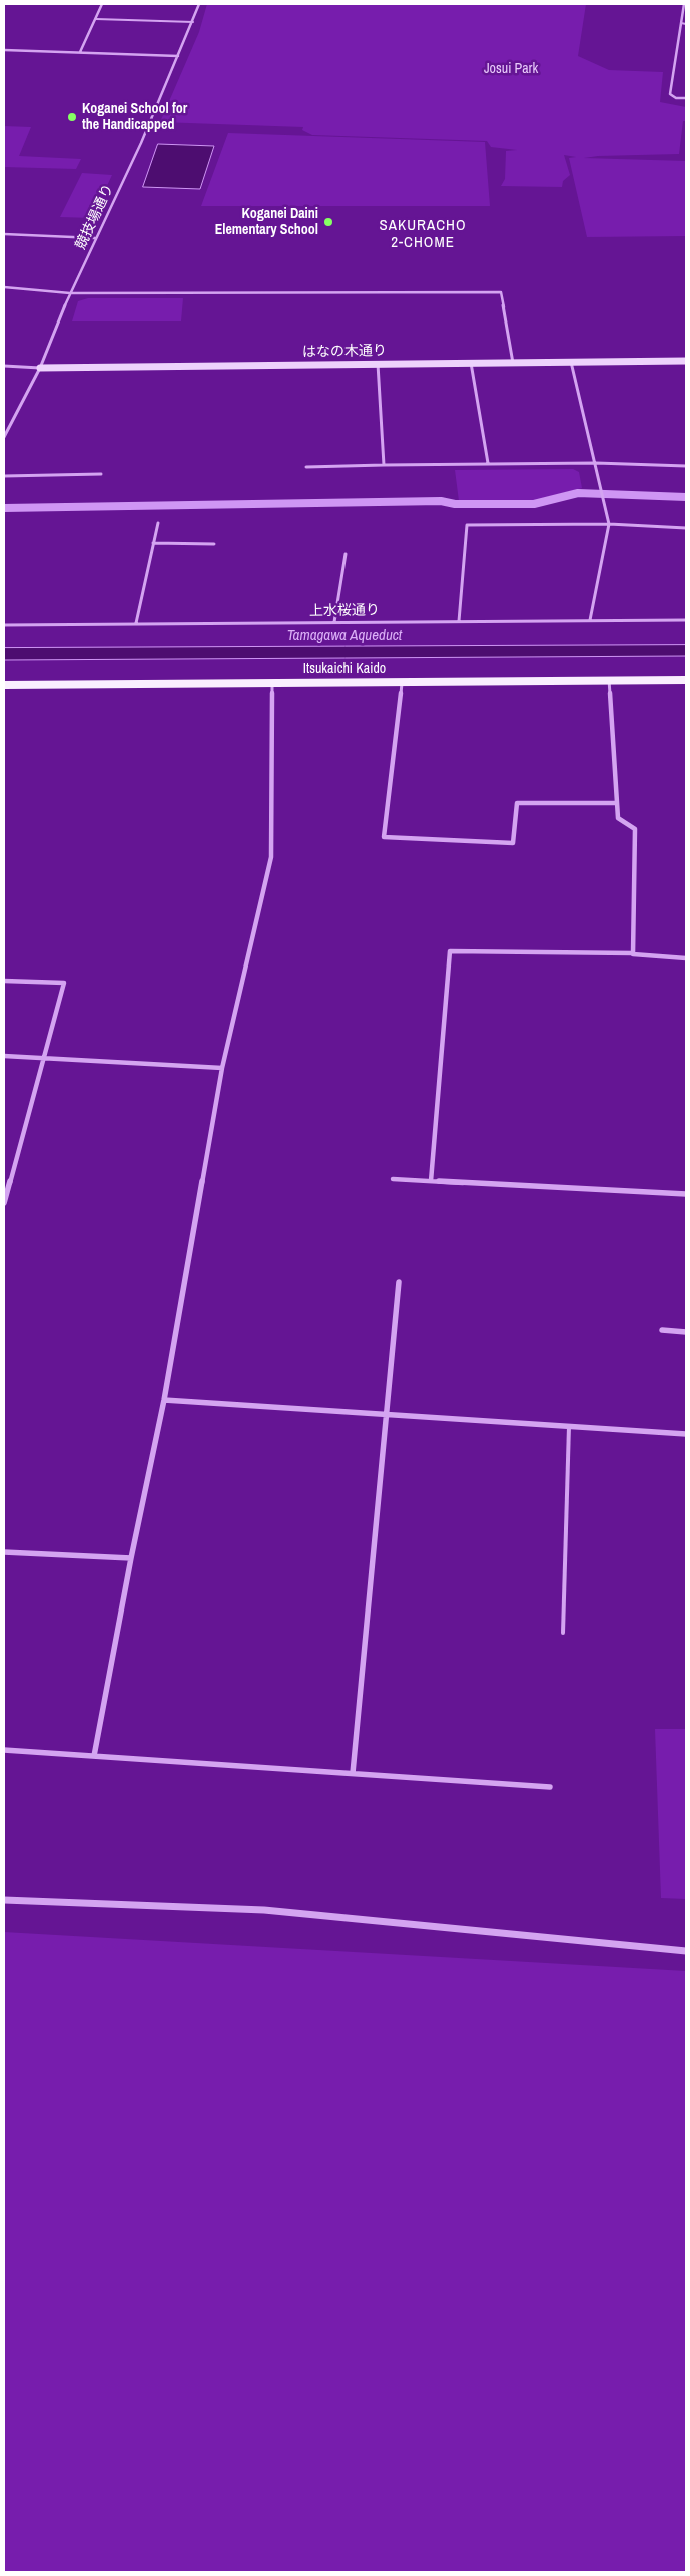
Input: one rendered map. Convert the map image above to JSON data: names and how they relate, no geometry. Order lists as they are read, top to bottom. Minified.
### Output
{"streets":{"main road":["Itsukaichi Kaido"],"street":["競技場通り","はなの木通り","上水桜通り"]},"crossings":[["競技場通り","はなの木通り"]],"districts":["SAKURACHO 2-CHOME"],"water":["Tamagawa Aqueduct"],"parks":["Josui Park"],"places":["Koganei School for the Handicapped","Koganei Daini Elementary School"]}
